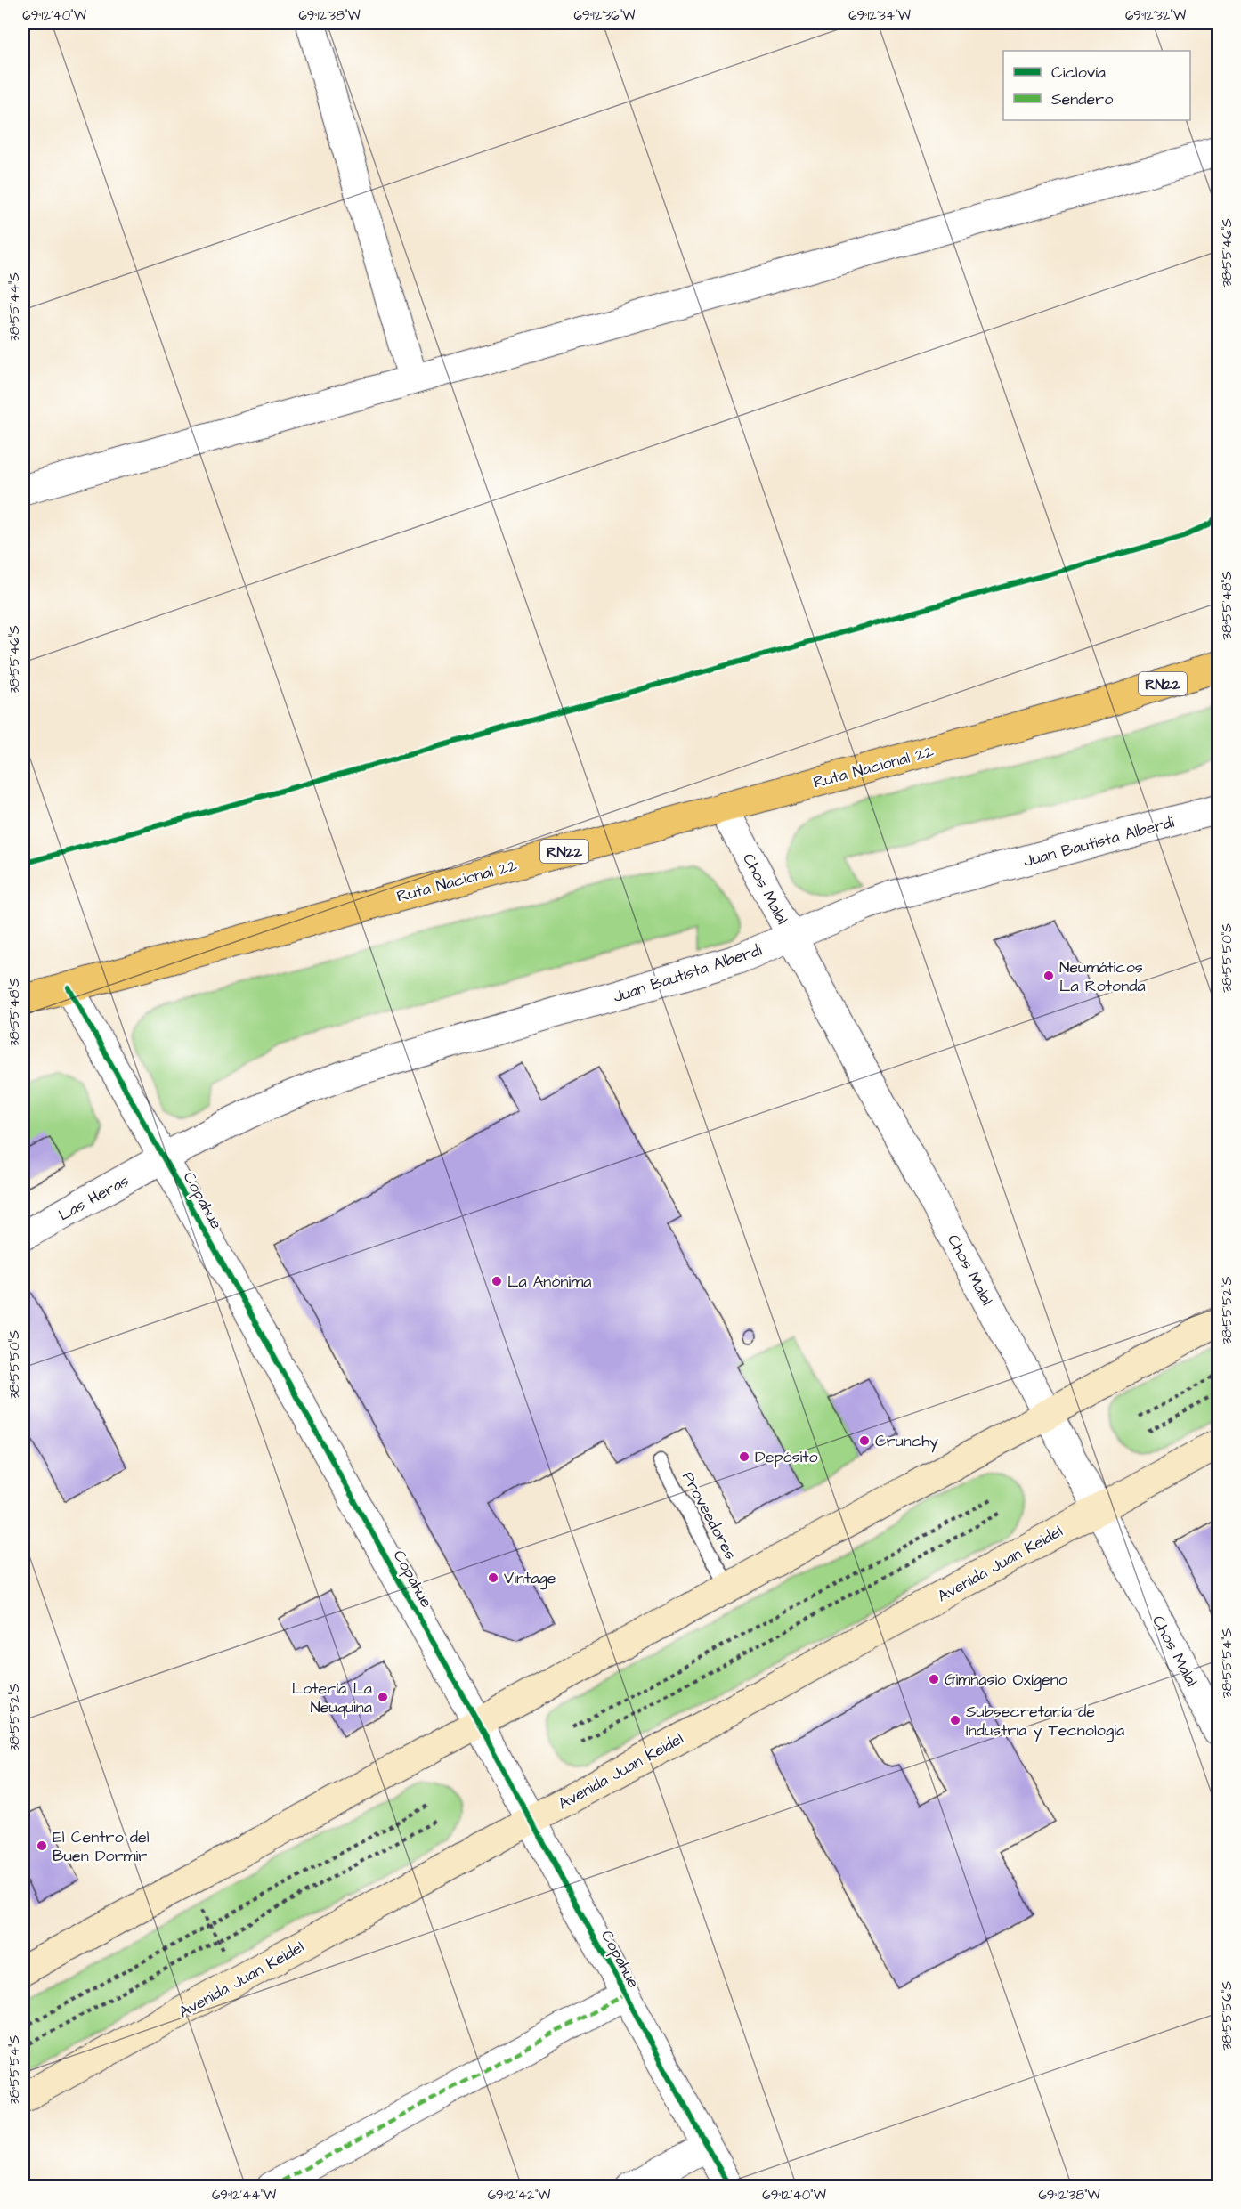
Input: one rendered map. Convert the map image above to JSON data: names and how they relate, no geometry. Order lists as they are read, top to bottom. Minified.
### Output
{"streets":{"highway":["RN22","Ruta Nacional 22"],"main road":["Avenida Juan Keidel"],"street":["Juan Bautista Alberdi","Chos Malal","Las Heras","Copahue"],"lane":["Proveedores"]},"crossings":[["Ruta Nacional 22","Chos Malal"],["Ruta Nacional 22","Copahue"],["Juan Bautista Alberdi","Chos Malal"],["Juan Bautista Alberdi","Las Heras"],["Juan Bautista Alberdi","Copahue"],["Chos Malal","Avenida Juan Keidel"],["Las Heras","Copahue"],["Copahue","Avenida Juan Keidel"]],"places":["Neumáticos La Rotonda","La Anónima","Crunchy","Depósito","Vintage","Gimnasio Oxígeno","Lotería La Neuquina","Subsecretaría de Industria y Tecnología","El Centro del Buen Dormir"],"legend":["Ciclovía","Sendero"],"coordinates":["69°12'40\"W","69°12'38\"W","69°12'36\"W","69°12'34\"W","69°12'32\"W","38°55'46\"S","38°55'44\"S","38°55'48\"S","38°55'50\"S","38°55'52\"S","38°55'54\"S","38°55'56\"S","69°12'44\"W","69°12'42\"W"]}
